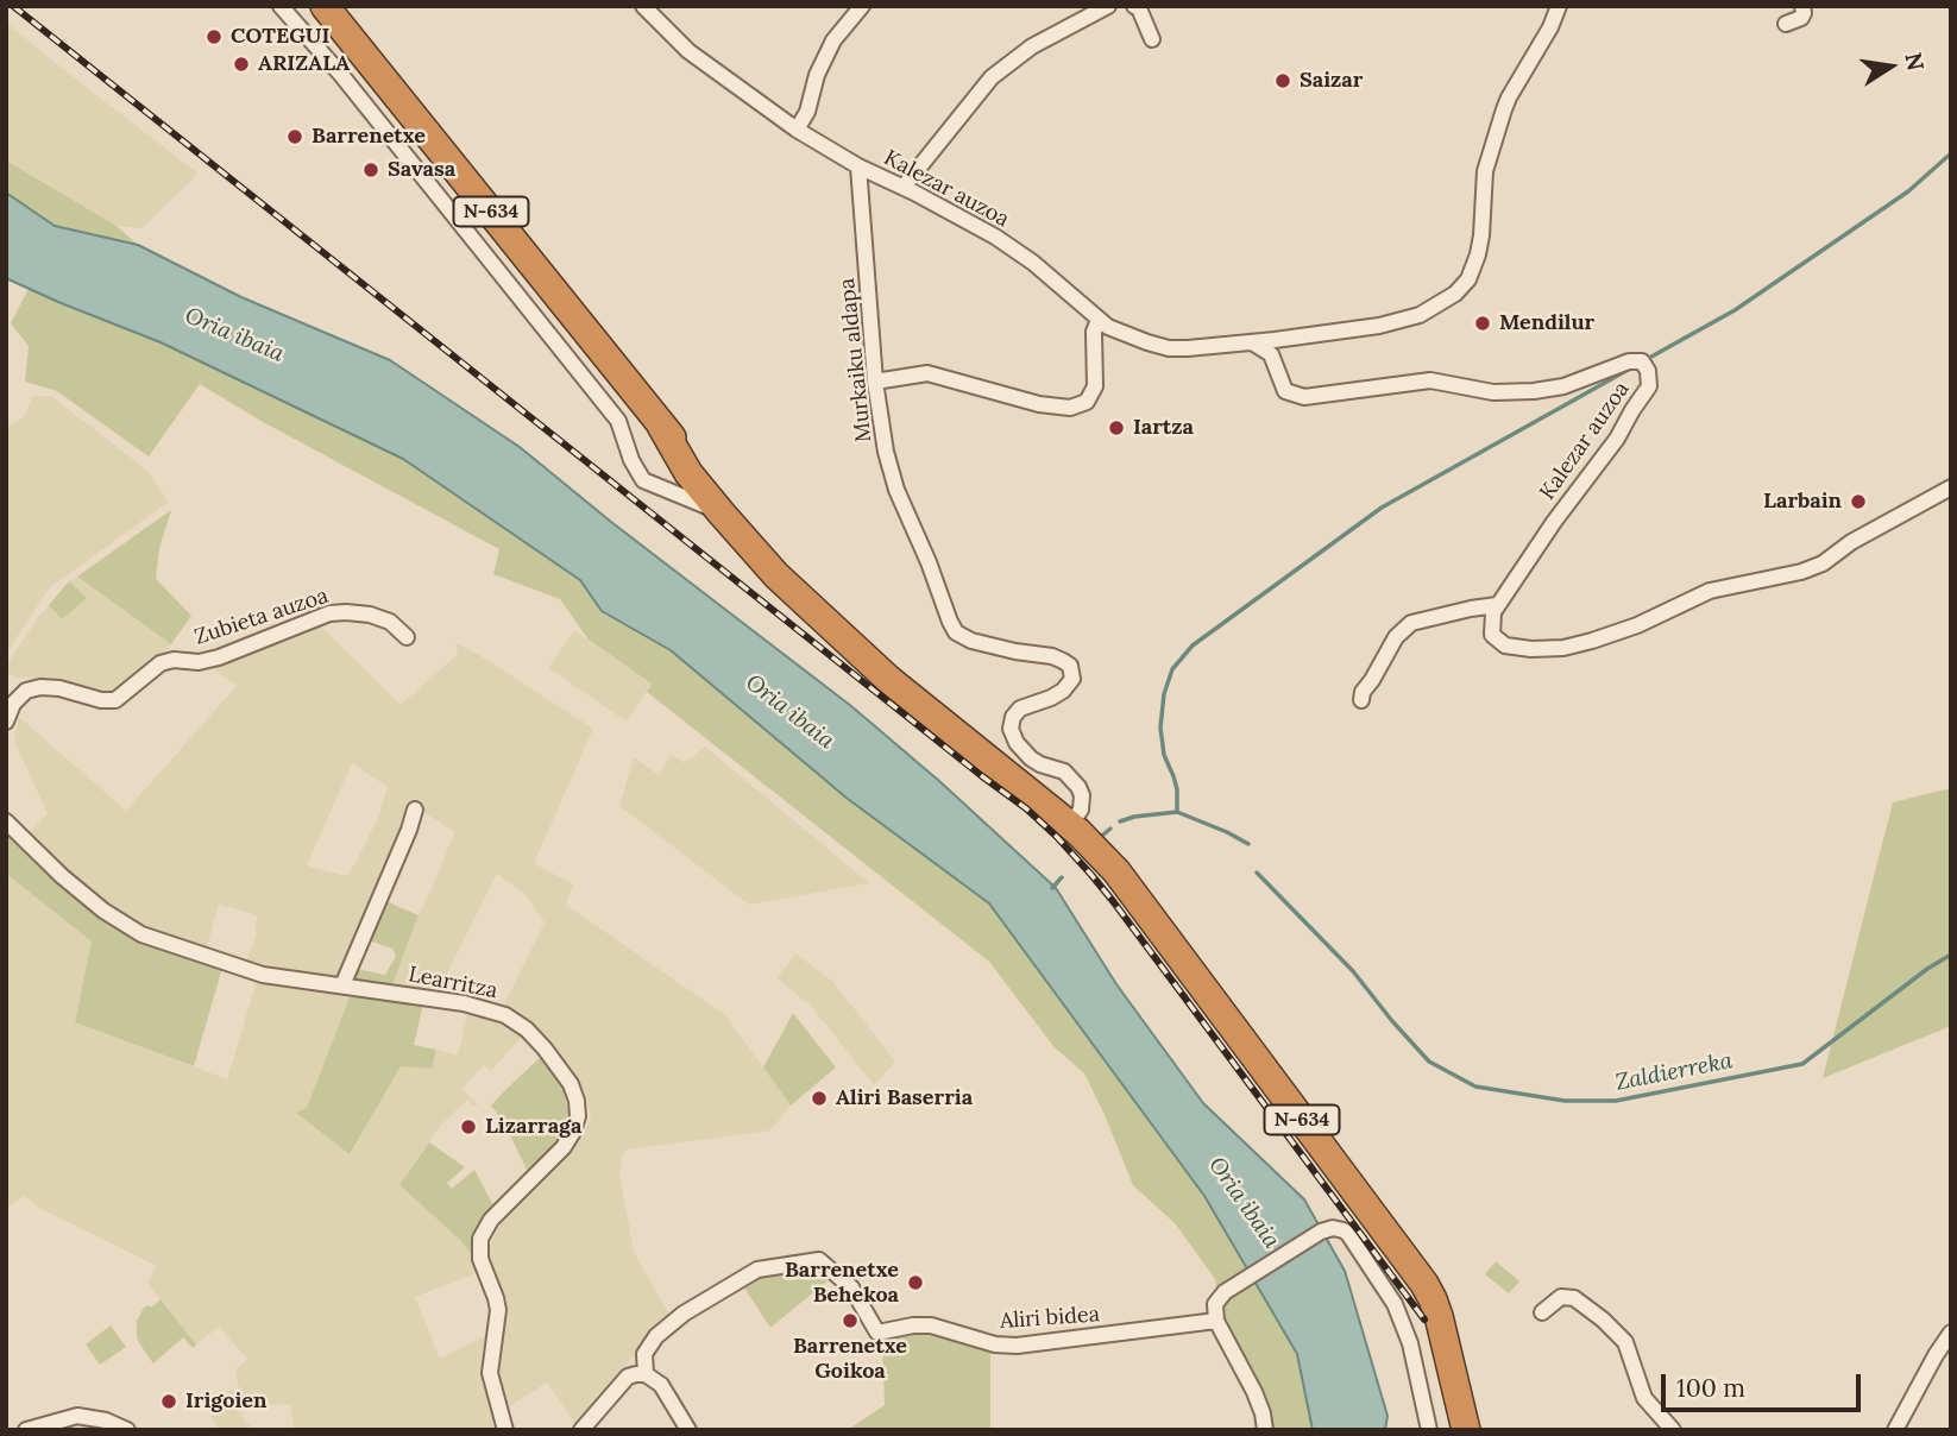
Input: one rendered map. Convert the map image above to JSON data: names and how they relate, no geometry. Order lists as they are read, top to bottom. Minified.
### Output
{"streets":{"highway":["N-634"],"street":["Kalezar auzoa","Murkaiku aldapa","Zubieta auzoa","Learritza","Aliri bidea"]},"crossings":[["Kalezar auzoa","Murkaiku aldapa"],["N-634","Murkaiku aldapa"]],"water":["Oria ibaia","Zaldierreka"],"places":["COTEGUI","ARIZALA","Saizar","Barrenetxe","Savasa","Mendilur","Iartza","Larbain","Aliri Baserria","Lizarraga","Barrenetxe Behekoa","Barrenetxe Goikoa","Irigoien"],"scale_bar":"100 m","north":"right"}
